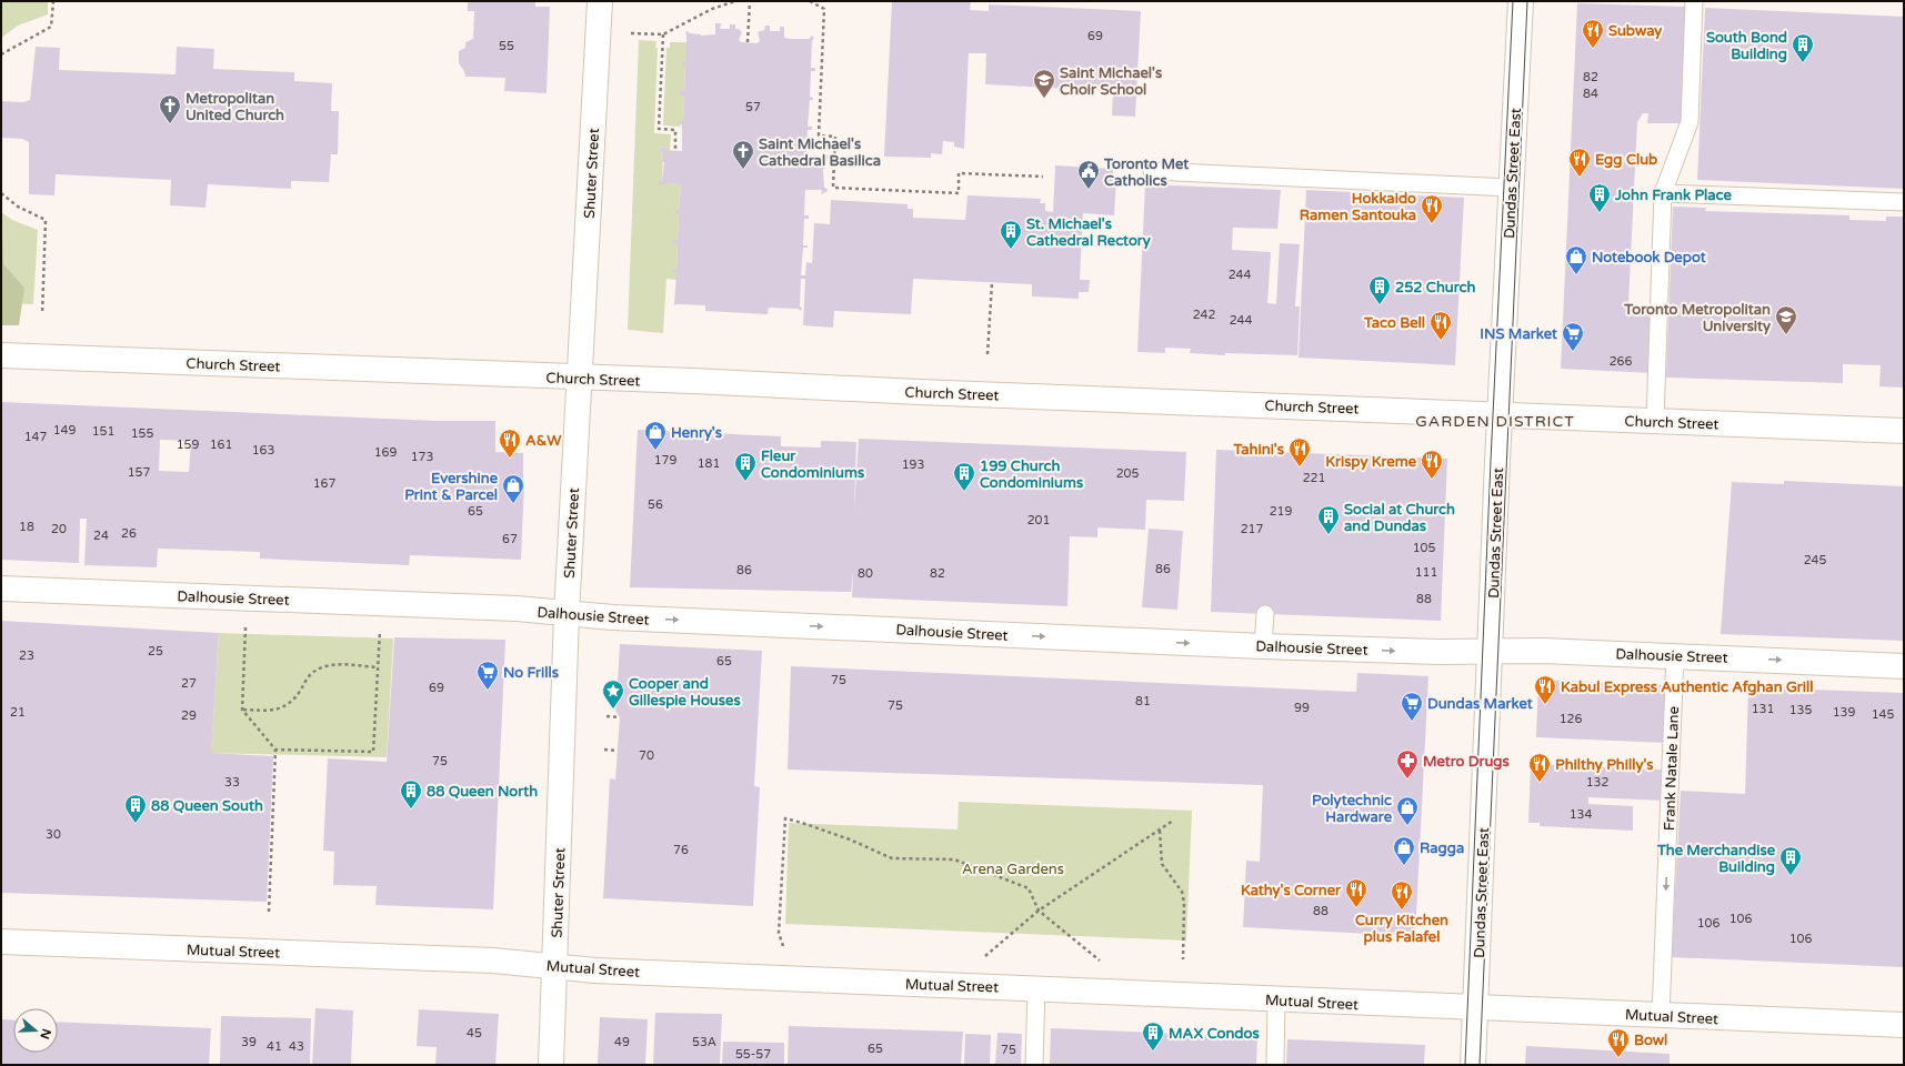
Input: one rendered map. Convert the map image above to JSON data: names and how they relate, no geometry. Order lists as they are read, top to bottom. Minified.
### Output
{"streets":{"street":["Shuter Street","Dundas Street East","Church Street","Dalhousie Street","Mutual Street"],"lane":["Frank Natale Lane"]},"crossings":[["Shuter Street","Church Street"],["Shuter Street","Dalhousie Street"],["Shuter Street","Mutual Street"],["Dundas Street East","Church Street"],["Dundas Street East","Dalhousie Street"],["Dundas Street East","Mutual Street"],["Dalhousie Street","Frank Natale Lane"],["Frank Natale Lane","Mutual Street"]],"one_way":["Dalhousie Street","Frank Natale Lane"],"districts":["GARDEN DISTRICT"],"parks":["Arena Gardens"],"places":{"restaurant":["Subway","Egg Club","Hokkaido Ramen Santouka","Taco Bell","A&W","Tahini's","Krispy Kreme","Kabul Express Authentic Afghan Grill","Philthy Philly's","Kathy's Corner","Curry Kitchen plus Falafel","Bowl"],"building":["South Bond Building","John Frank Place","St. Michael's Cathedral Rectory","252 Church","Fleur Condominiums","199 Church Condominiums","Social at Church and Dundas","88 Queen North","88 Queen South","The Merchandise Building","MAX Condos"],"school or university":["Saint Michael's Choir School","Toronto Metropolitan University"],"church":["Metropolitan United Church","Saint Michael's Cathedral Basilica"],"public building":["Toronto Met Catholics"],"shop":["Notebook Depot","Henry's","Evershine Print & Parcel","Polytechnic Hardware","Ragga"],"supermarket":["INS Market","No Frills","Dundas Market"],"place":["Cooper and Gillespie Houses"],"pharmacy":["Metro Drugs"]},"house_numbers":["69","55","82","84","57","244","242","244","266","149","151","155","147","159","161","163","169","173","179","181","193","157","205","221","167","56","65","219","201","18","20","217","26","24","67","105","245","86","86","111","80","82","88","25","23","65","75","27","69","81","75","99","131","135","21","139","145","29","126","70","75","33","132","134","30","76","88","106","106","106","45","39","49","53A","41","43","65","75","55-57"],"north":"right"}
